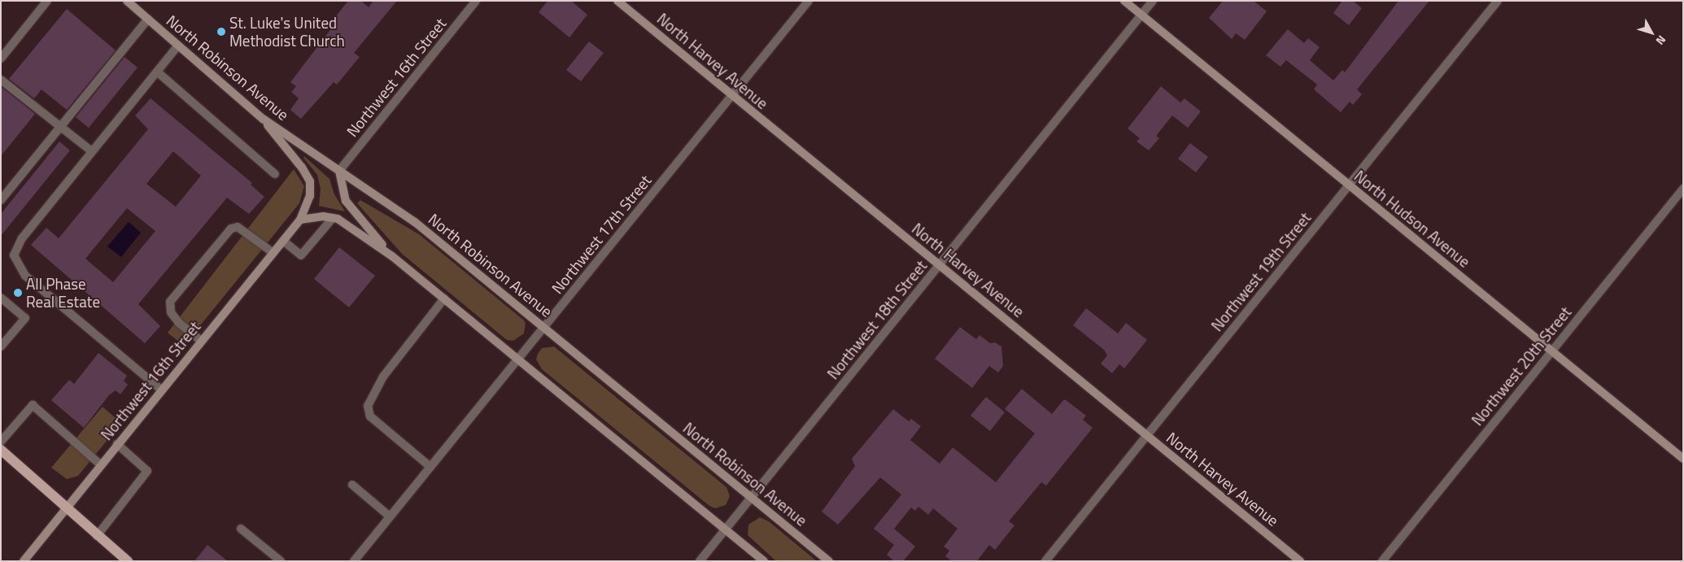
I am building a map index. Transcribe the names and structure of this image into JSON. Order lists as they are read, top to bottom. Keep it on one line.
{"streets":{"street":["North Harvey Avenue","North Robinson Avenue","Northwest 16th Street","North Hudson Avenue","Northwest 17th Street","Northwest 19th Street","Northwest 18th Street","Northwest 20th Street"]},"crossings":[["North Harvey Avenue","Northwest 17th Street"],["North Harvey Avenue","Northwest 19th Street"],["North Harvey Avenue","Northwest 18th Street"],["North Robinson Avenue","Northwest 16th Street"],["North Robinson Avenue","Northwest 17th Street"],["North Robinson Avenue","Northwest 18th Street"],["North Hudson Avenue","Northwest 19th Street"],["North Hudson Avenue","Northwest 18th Street"],["North Hudson Avenue","Northwest 20th Street"]],"places":["St. Luke's United Methodist Church","All Phase Real Estate"],"north":"bottom right"}
